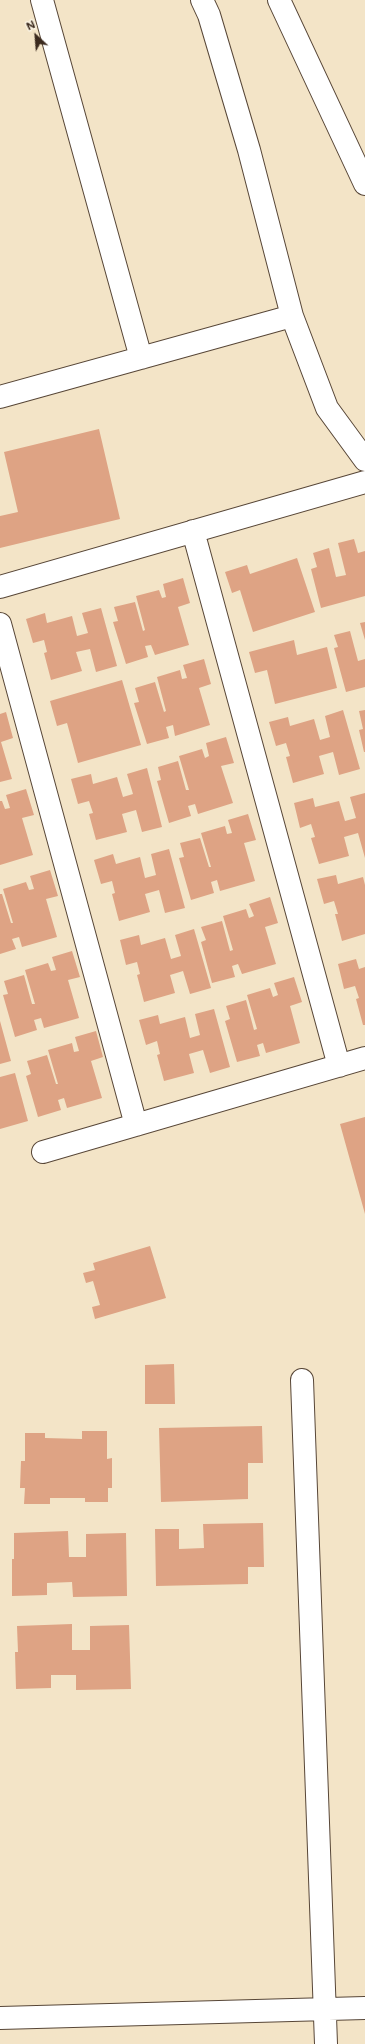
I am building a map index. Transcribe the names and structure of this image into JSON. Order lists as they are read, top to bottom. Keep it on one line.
{"north":"top left"}
